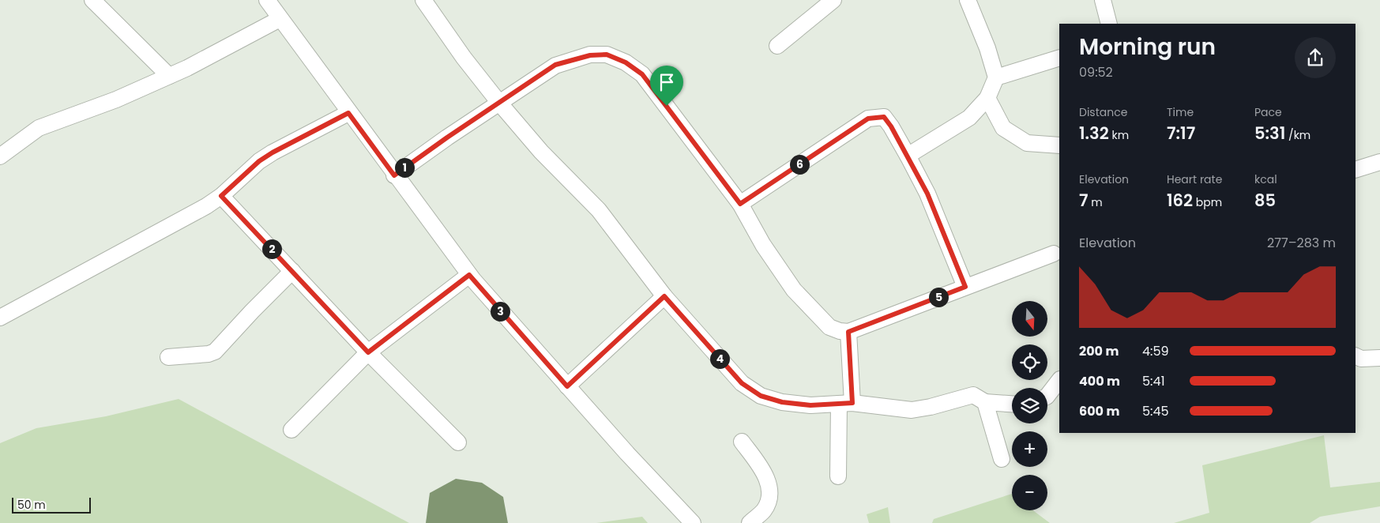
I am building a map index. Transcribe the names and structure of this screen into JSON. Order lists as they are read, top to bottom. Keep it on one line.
{"scale_bar":"50 m","north":"bottom","page":{"heading":["Morning run","09:52"],"stats":[["Distance","1.32 km"],["Time","7:17"],["Pace","5:31 /km"],["Elevation","7 m"],["Heart rate","162 bpm"],["kcal","85"]],"pins":["6","1","2","5","3","4"],"chart":["Elevation","277–283 m"],"map_buttons":["+","−"],"list":[{"name":"200 m","note":"4:59"},{"name":"400 m","note":"5:41"},{"name":"600 m","note":"5:45"}],"scale":"50 m"}}
